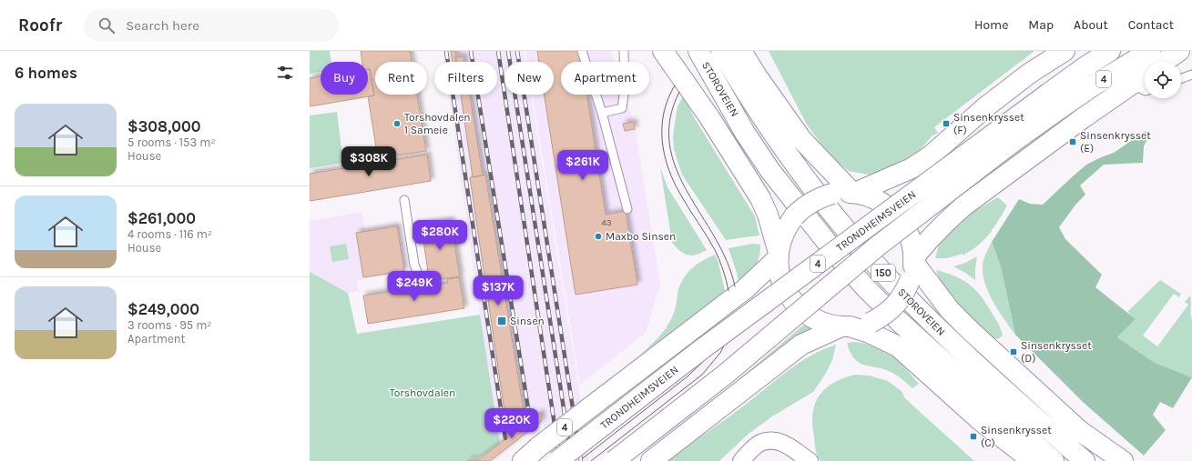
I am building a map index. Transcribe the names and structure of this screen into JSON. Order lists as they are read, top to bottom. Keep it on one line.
{"streets":{"highway":["4","STOROVEIEN","TRONDHEIMSVEIEN","150"]},"parks":["Torshovdalen"],"places":{"other":["Torshovdalen 1 Sameie","Maxbo Sinsen"],"transit":["Sinsenkrysset (F)","Sinsenkrysset (E)","Sinsen","Sinsenkrysset (D)","Sinsenkrysset (C)"]},"house_numbers":["43"],"page":{"header":"Roofr","search":"Search here","nav":["Home","Map","About","Contact"],"heading":"6 homes","chip":["Buy","Rent","Filters","New","Apartment"],"list":[{"name":"$308,000","note":"5 rooms · 153 m² · House"},{"name":"$261,000","note":"4 rooms · 116 m² · House"},{"name":"$249,000","note":"3 rooms · 95 m² · Apartment"}],"price":["$308K","$261K","$280K","$249K","$137K","$220K"]}}
